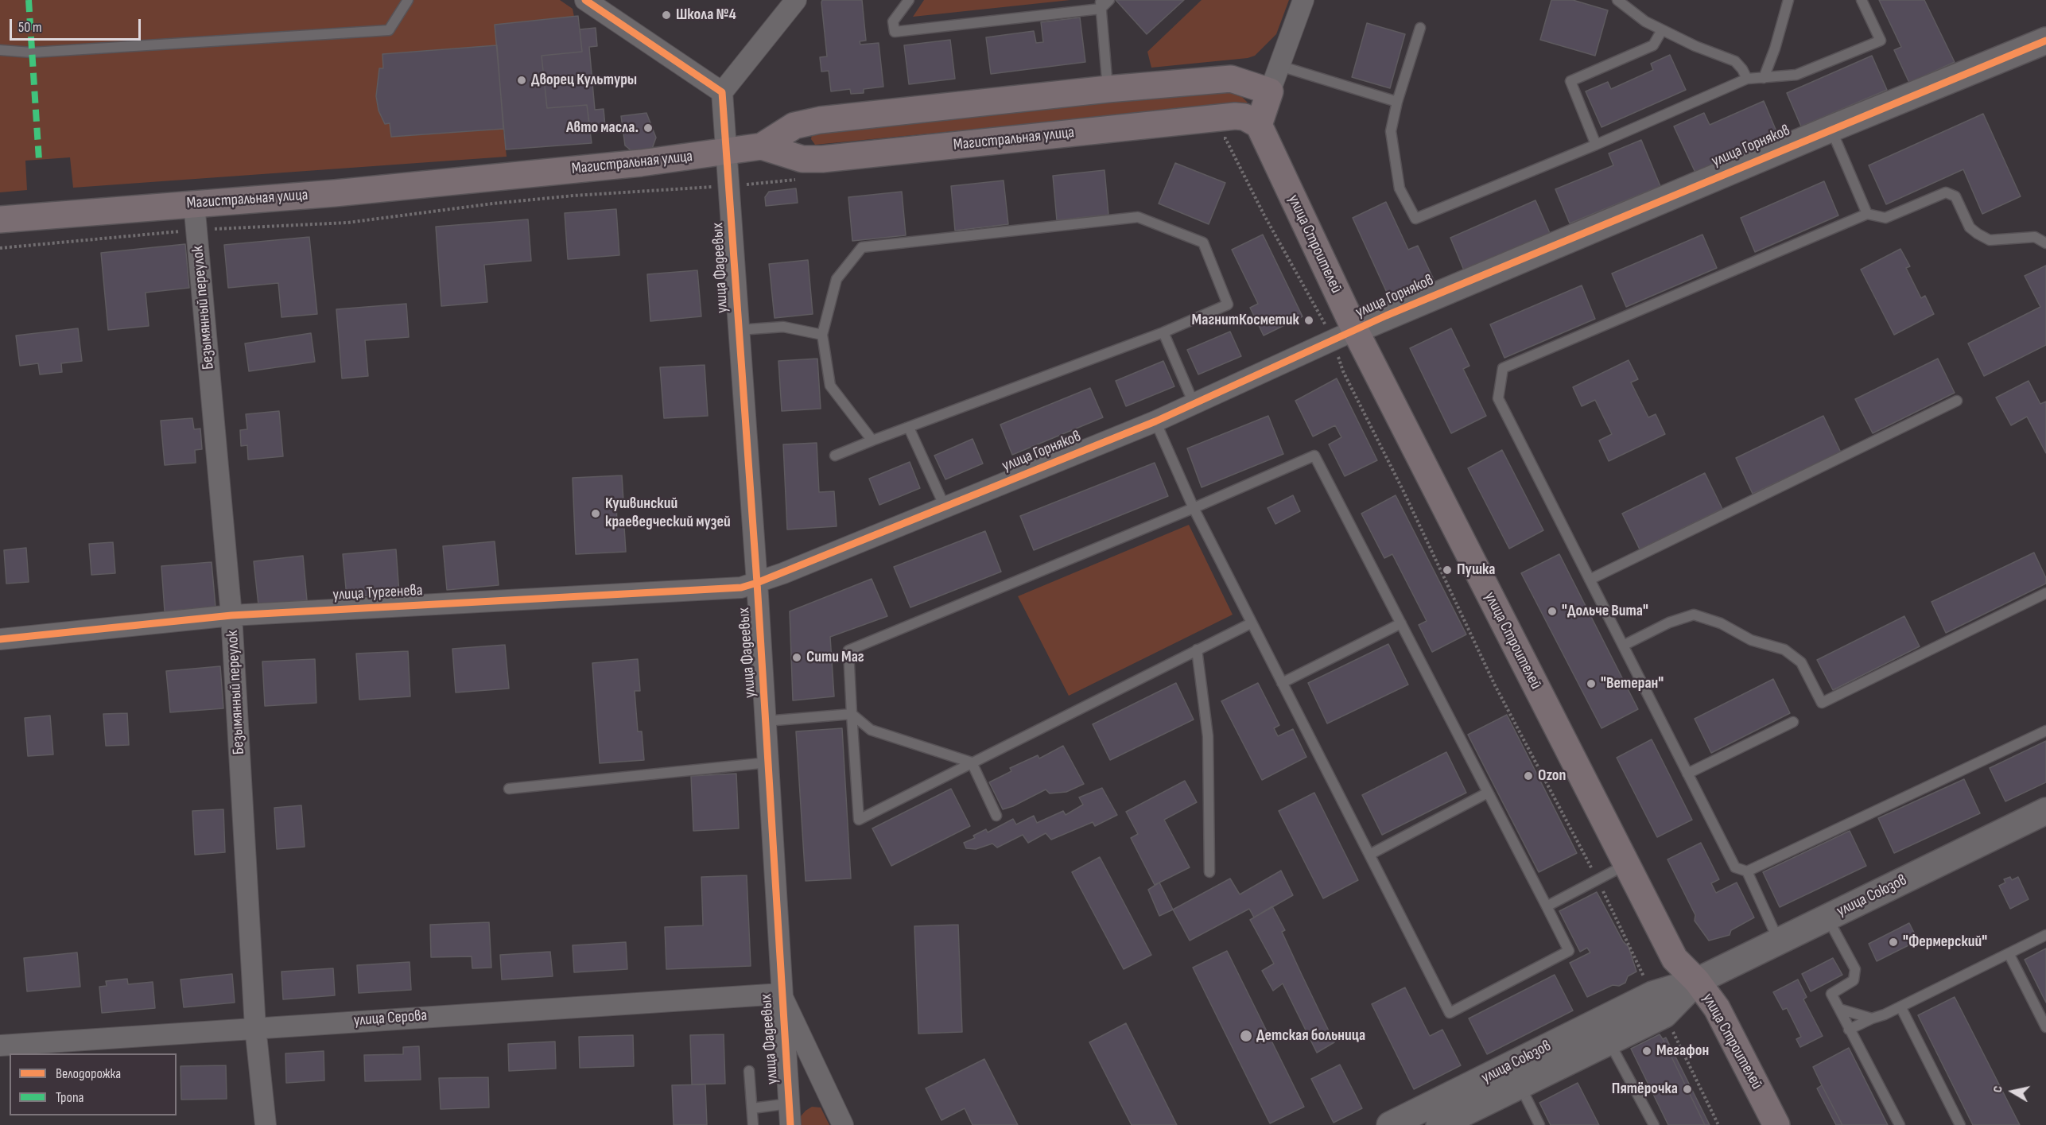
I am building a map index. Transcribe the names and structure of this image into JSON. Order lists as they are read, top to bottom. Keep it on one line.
{"streets":{"main road":["Магистральная улица","улица Строителей"],"street":["улица Горняков","улица Фадеевых","Безымянный переулок","улица Тургенева","улица Союзов","улица Серова"]},"crossings":[["Магистральная улица","улица Строителей"],["Магистральная улица","улица Фадеевых"],["Магистральная улица","Безымянный переулок"],["улица Горняков","улица Строителей"],["улица Горняков","улица Фадеевых"],["улица Горняков","улица Тургенева"],["улица Строителей","улица Союзов"],["улица Фадеевых","улица Тургенева"],["улица Фадеевых","улица Серова"],["Безымянный переулок","улица Тургенева"],["Безымянный переулок","улица Серова"]],"places":["Школа №4","Дворец Культуры","Авто масла.","МагнитКосметик","Кушвинский краеведческий музей","Пушка","\"Дольче Вита\"","Сити Маг","\"Ветеран\"","Ozon","\"Фермерский\"","Детская больница","Мегафон","Пятёрочка"],"legend":["Велодорожка","Тропа"],"scale_bar":"50 m","north":"left"}
